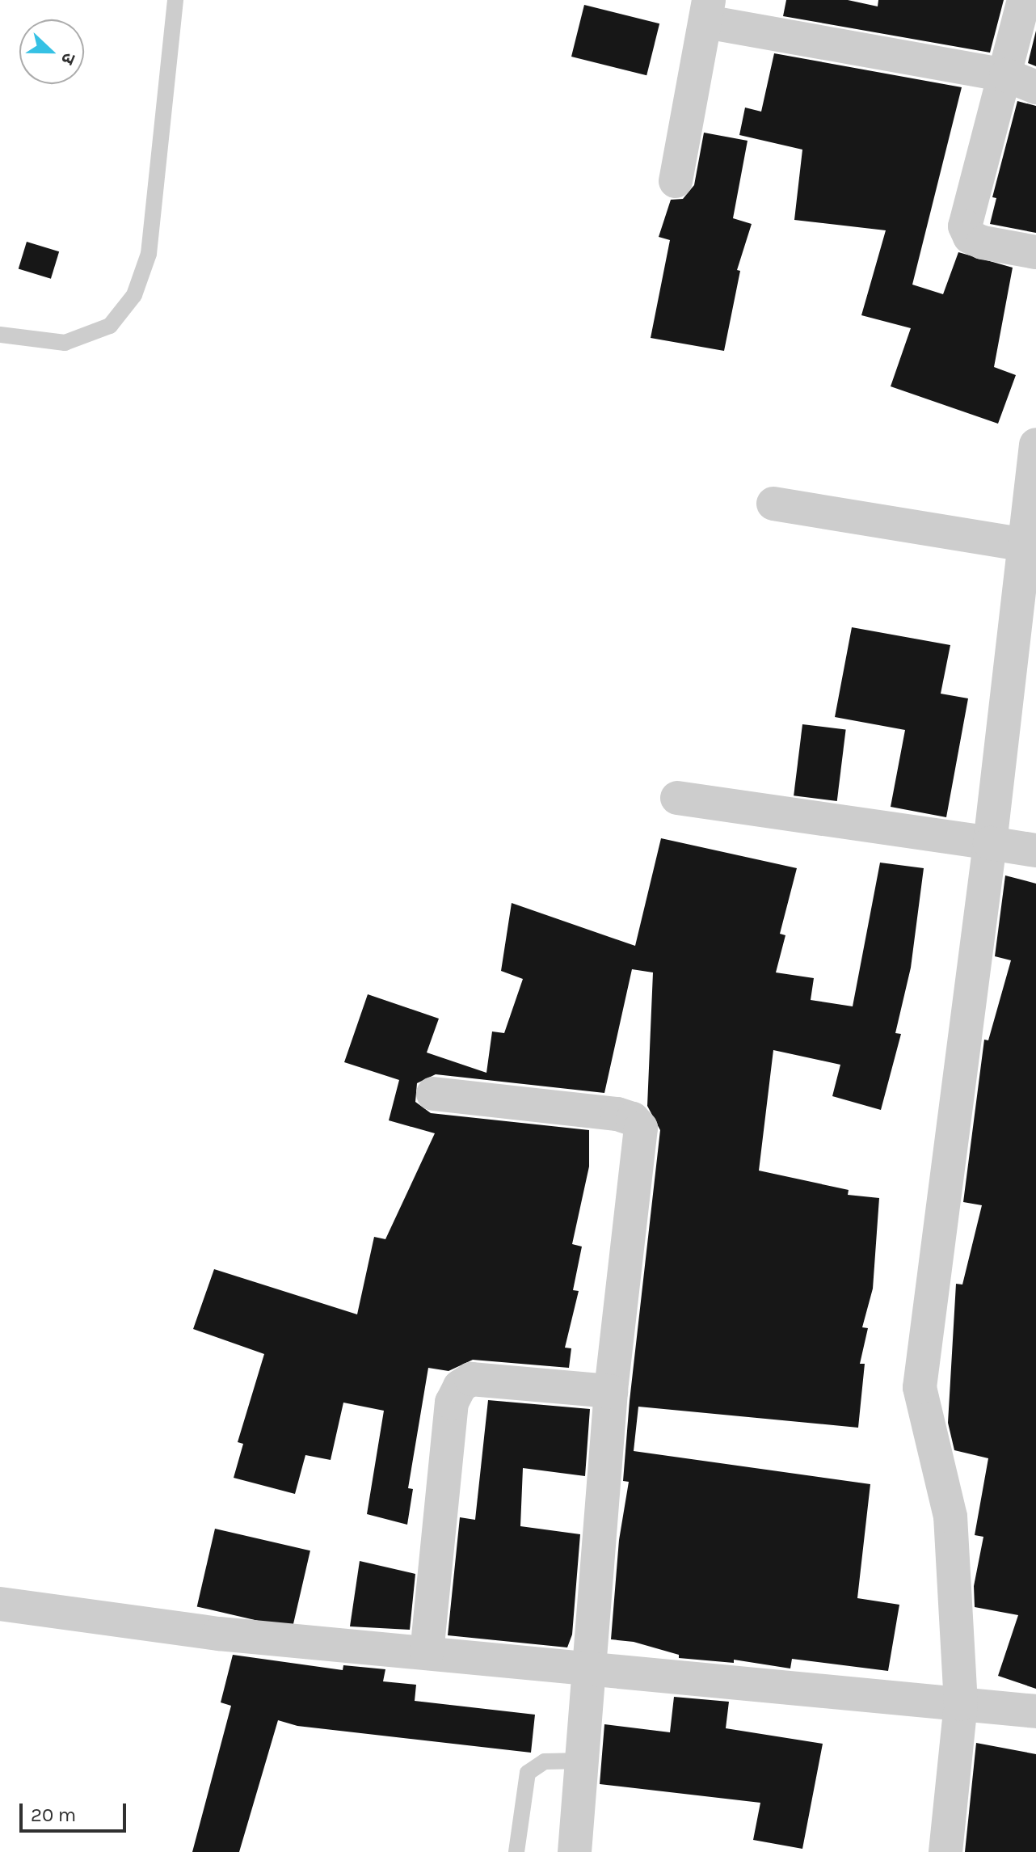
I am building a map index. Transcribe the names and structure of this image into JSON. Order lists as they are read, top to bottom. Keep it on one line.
{"scale_bar":"20 m","north":"right"}
